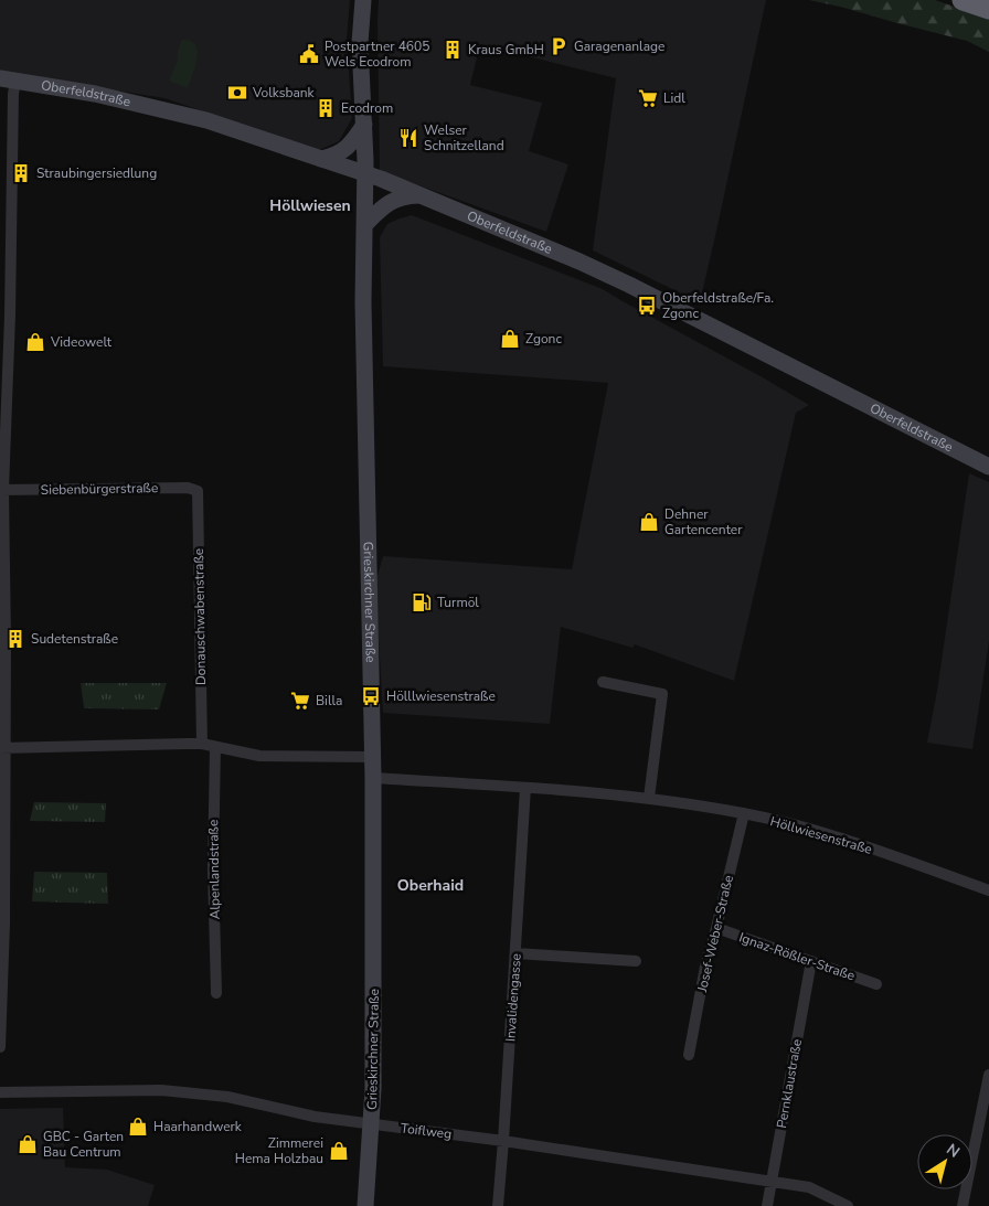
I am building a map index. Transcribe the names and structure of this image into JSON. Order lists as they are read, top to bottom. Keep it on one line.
{"streets":{"main road":["Oberfeldstraße","Grieskirchner Straße"],"street":["Siebenbürgerstraße","Donauschwabenstraße","Höllwiesenstraße","Alpenlandstraße","Josef-Weber-Straße","Ignaz-Rößler-Straße","Invalidengasse","Pernklaustraße","Toiflweg"]},"crossings":[["Oberfeldstraße","Grieskirchner Straße"],["Siebenbürgerstraße","Donauschwabenstraße"],["Grieskirchner Straße","Höllwiesenstraße"],["Grieskirchner Straße","Toiflweg"],["Höllwiesenstraße","Josef-Weber-Straße"],["Höllwiesenstraße","Invalidengasse"],["Josef-Weber-Straße","Ignaz-Rößler-Straße"],["Ignaz-Rößler-Straße","Pernklaustraße"],["Invalidengasse","Toiflweg"],["Pernklaustraße","Toiflweg"]],"districts":["Höllwiesen","Oberhaid"],"places":{"parking":["Garagenanlage"],"building":["Kraus GmbH","Ecodrom","Straubingersiedlung","Sudetenstraße"],"public building":["Postpartner 4605 Wels Ecodrom"],"bank":["Volksbank"],"supermarket":["Lidl","Billa"],"restaurant":["Welser Schnitzelland"],"bus stop":["Oberfeldstraße/Fa. Zgonc","Hölllwiesenstraße"],"shop":["Zgonc","Videowelt","Dehner Gartencenter","Haarhandwerk","GBC - Garten Bau Centrum","Zimmerei Hema Holzbau"],"fuel station":["Turmöl"]},"north":"top right"}
